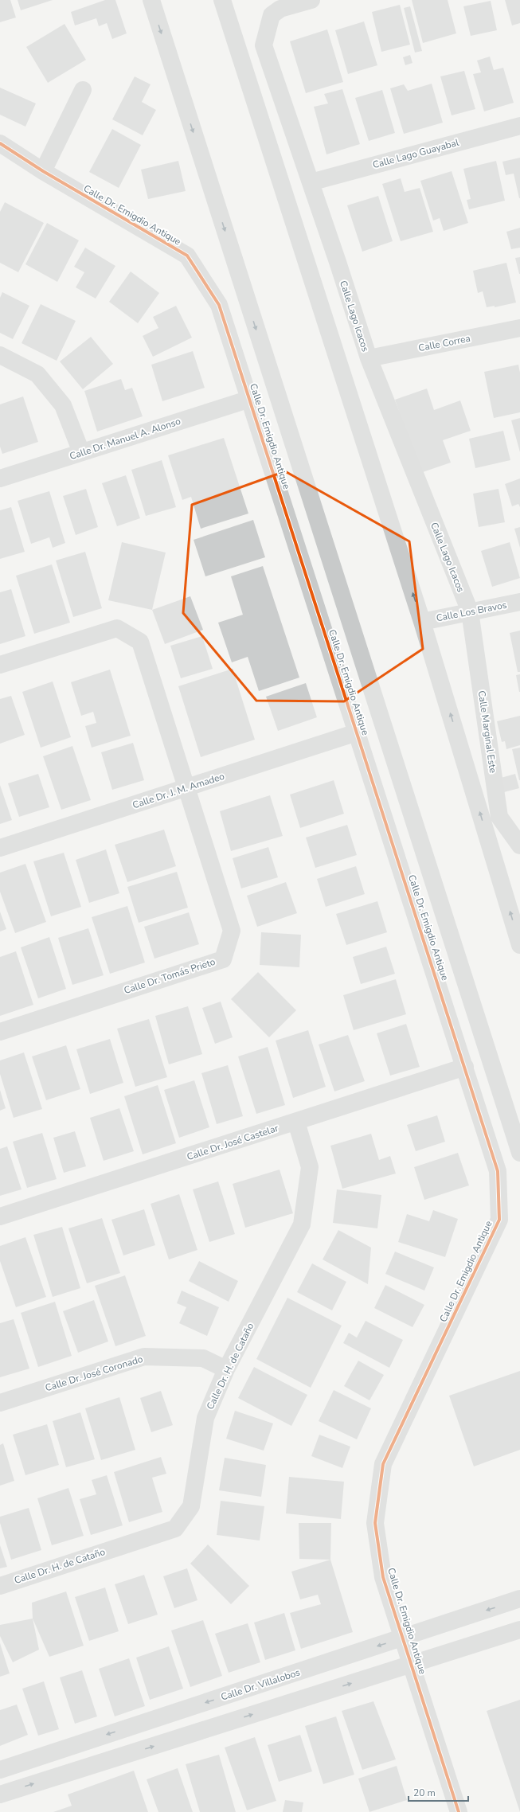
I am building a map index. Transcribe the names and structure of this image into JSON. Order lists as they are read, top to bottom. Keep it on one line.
{"streets":{"street":["Calle Lago Guayabal","Calle Dr. Emigdio Antique","Calle Lago Icacos","Calle Correa","Calle Dr. Manuel A. Alonso","Calle Los Bravos","Calle Marginal Este","Calle Dr. J. M. Amadeo","Calle Dr. Tomás Prieto","Calle Dr. José Castelar","Calle Dr. H. de Cataño","Calle Dr. José Coronado","Calle Dr. Villalobos"]},"crossings":[["Calle Lago Guayabal","Calle Lago Icacos"],["Calle Dr. Emigdio Antique","Calle Dr. Manuel A. Alonso"],["Calle Dr. Emigdio Antique","Calle Dr. J. M. Amadeo"],["Calle Dr. Emigdio Antique","Calle Dr. José Castelar"],["Calle Dr. Emigdio Antique","Calle Dr. Villalobos"],["Calle Lago Icacos","Calle Correa"],["Calle Lago Icacos","Calle Los Bravos"],["Calle Lago Icacos","Calle Marginal Este"],["Calle Los Bravos","Calle Marginal Este"],["Calle Dr. J. M. Amadeo","Calle Dr. Tomás Prieto"],["Calle Dr. José Castelar","Calle Dr. H. de Cataño"],["Calle Dr. H. de Cataño","Calle Dr. José Coronado"]],"scale_bar":"20 m"}
